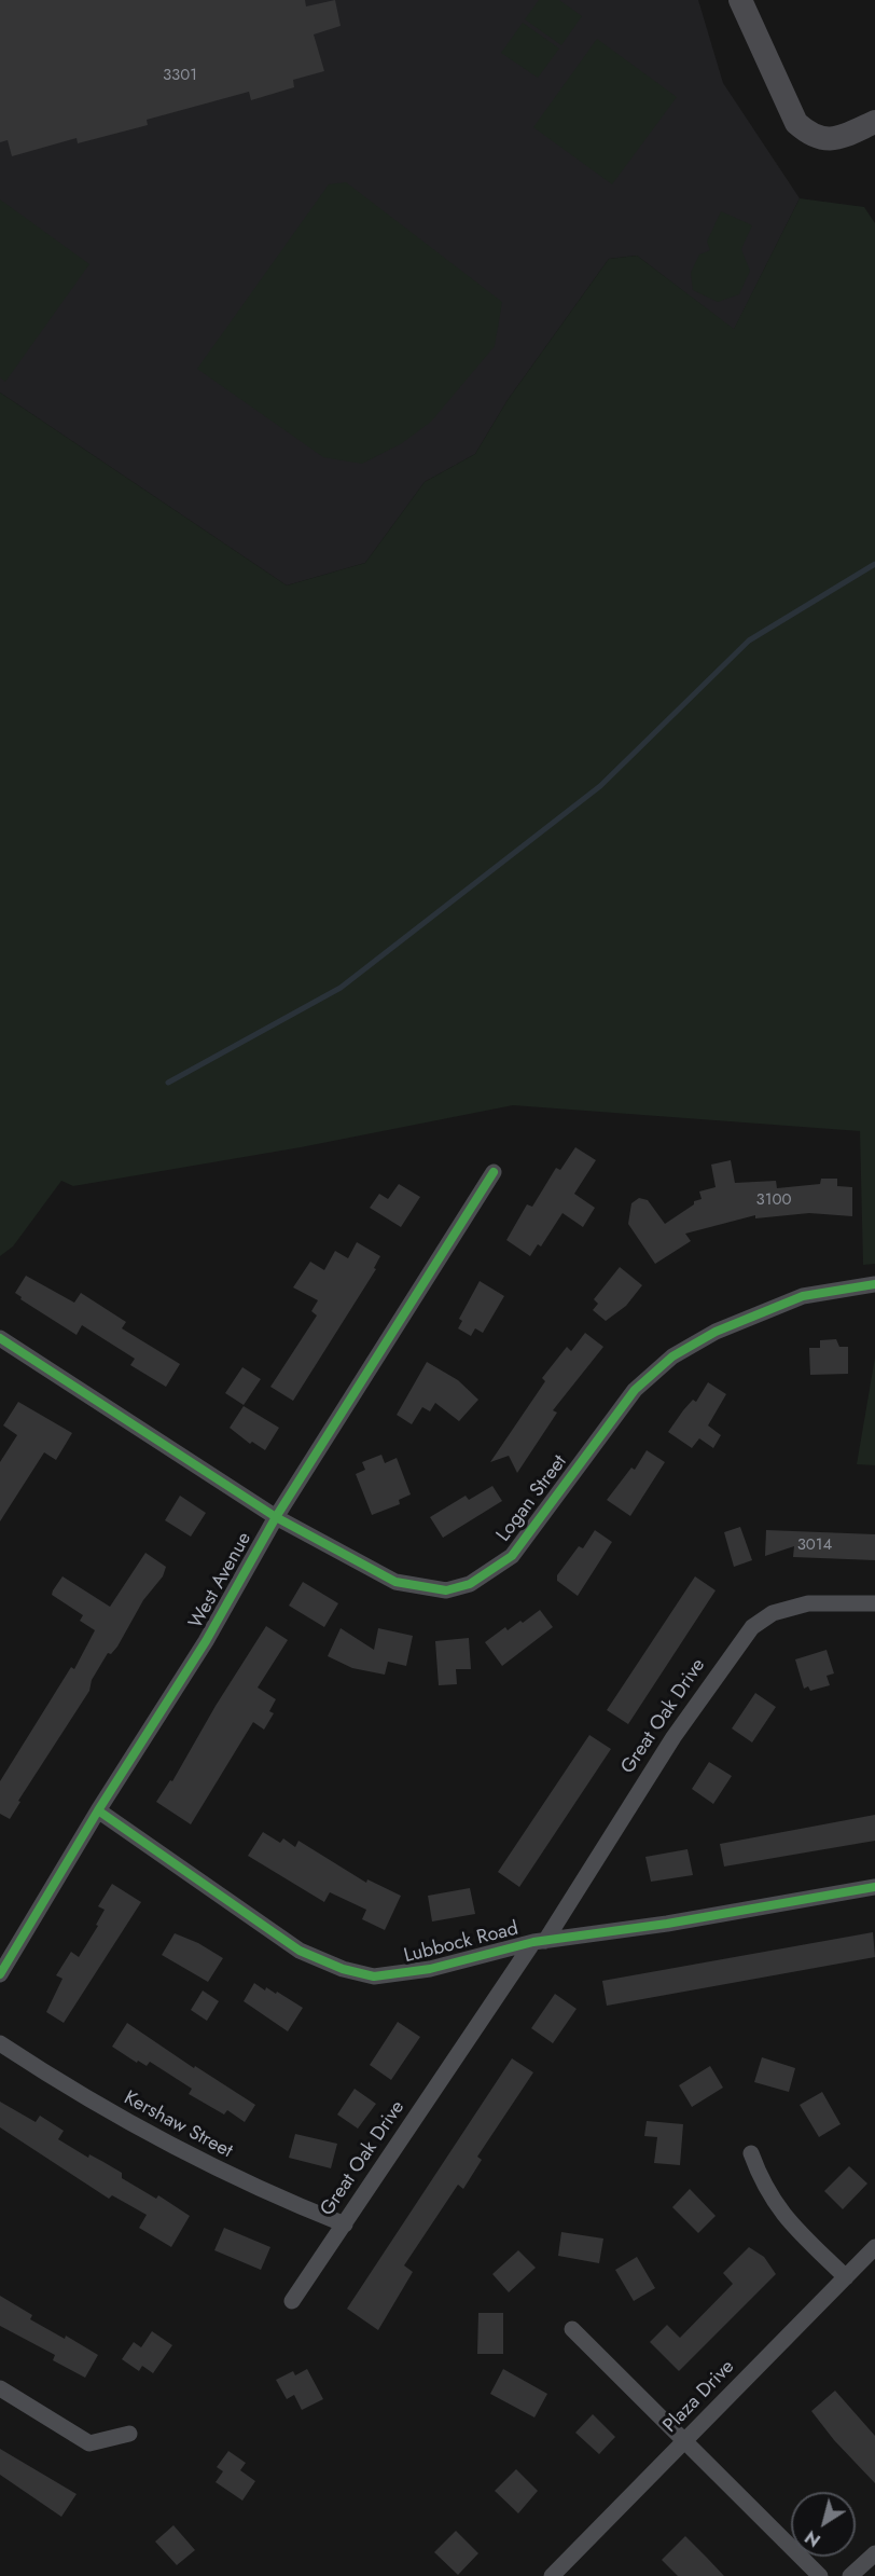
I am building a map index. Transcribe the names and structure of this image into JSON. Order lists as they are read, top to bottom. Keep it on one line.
{"streets":{"street":["Logan Street","West Avenue","Great Oak Drive","Lubbock Road","Kershaw Street","Plaza Drive"]},"crossings":[["Logan Street","West Avenue"],["West Avenue","Lubbock Road"],["Great Oak Drive","Lubbock Road"],["Great Oak Drive","Kershaw Street"]],"house_numbers":["3301","3100","3014"],"north":"bottom left"}
